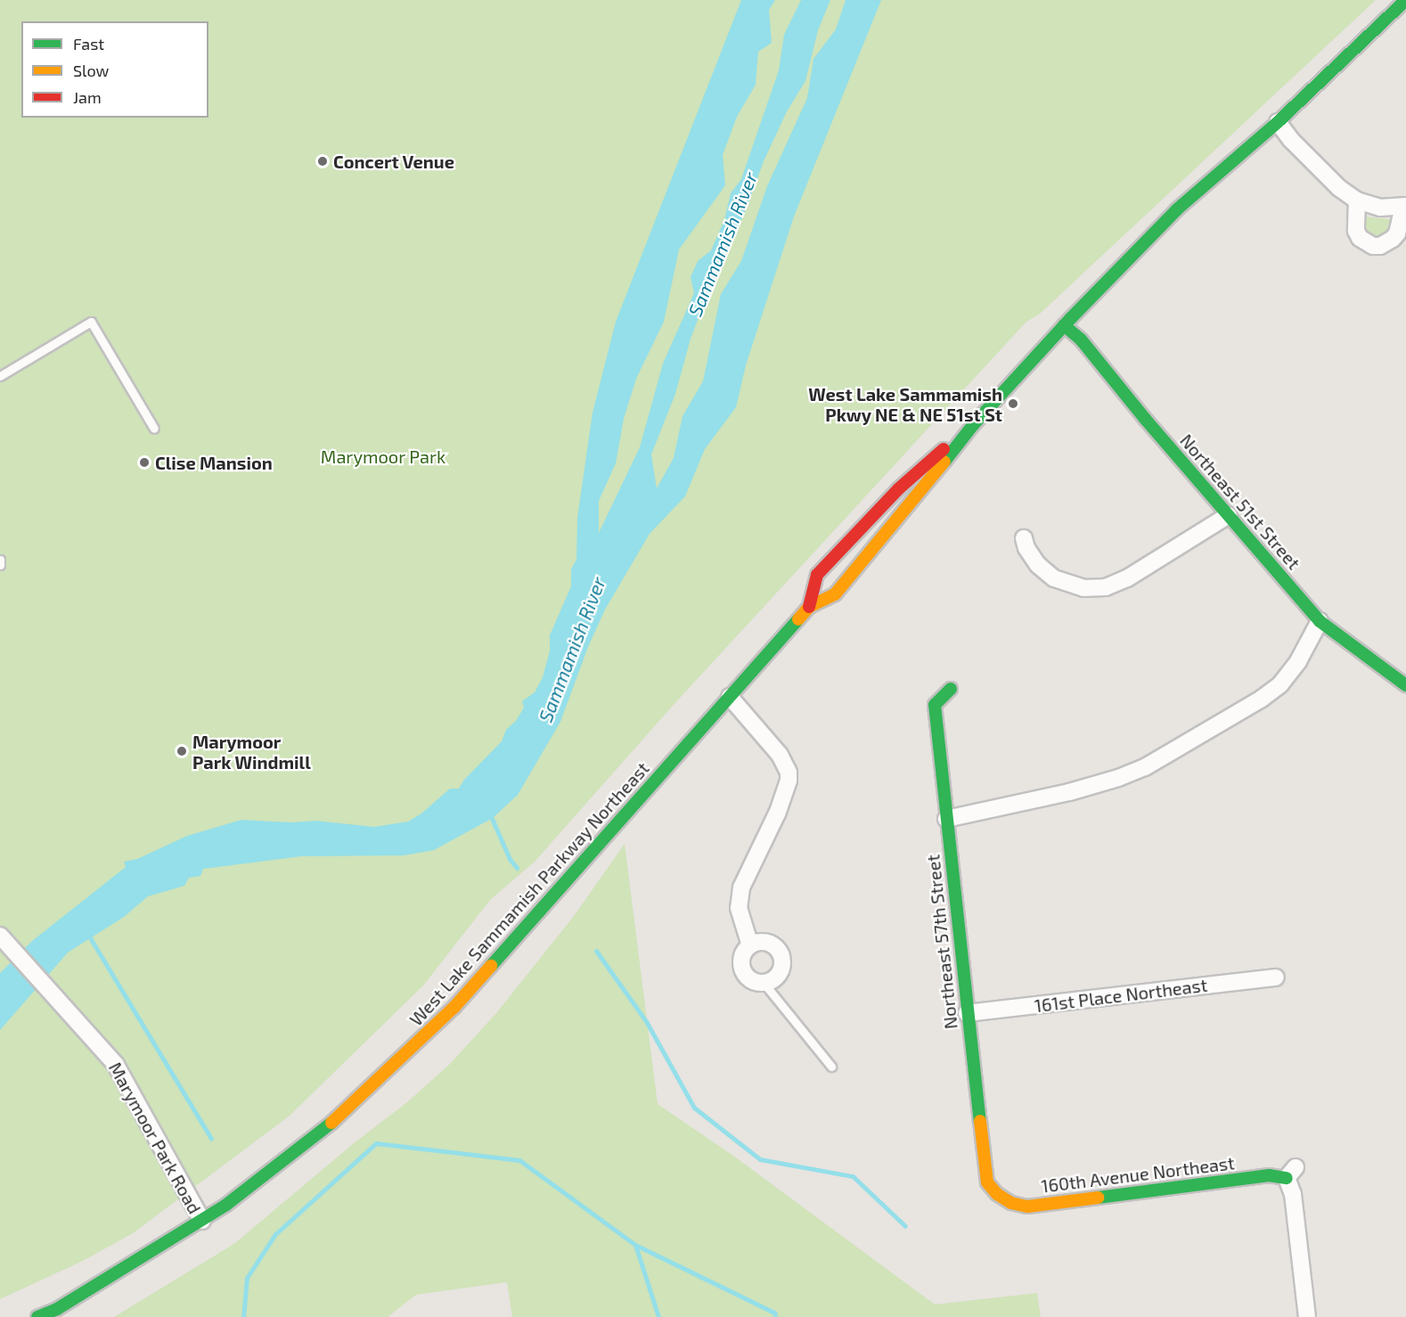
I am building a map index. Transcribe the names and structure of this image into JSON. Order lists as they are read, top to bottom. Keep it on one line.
{"streets":{"main road":["Northeast 51st Street","West Lake Sammamish Parkway Northeast","Northeast 57th Street","160th Avenue Northeast"],"street":["161st Place Northeast","Marymoor Park Road"]},"crossings":[["Northeast 51st Street","West Lake Sammamish Parkway Northeast"],["West Lake Sammamish Parkway Northeast","Marymoor Park Road"],["Northeast 57th Street","161st Place Northeast"],["Northeast 57th Street","160th Avenue Northeast"]],"water":["Sammamish River"],"parks":["Marymoor Park"],"places":["Concert Venue","West Lake Sammamish Pkwy NE & NE 51st St","Clise Mansion","Marymoor Park Windmill"],"legend":["Fast","Slow","Jam"]}
